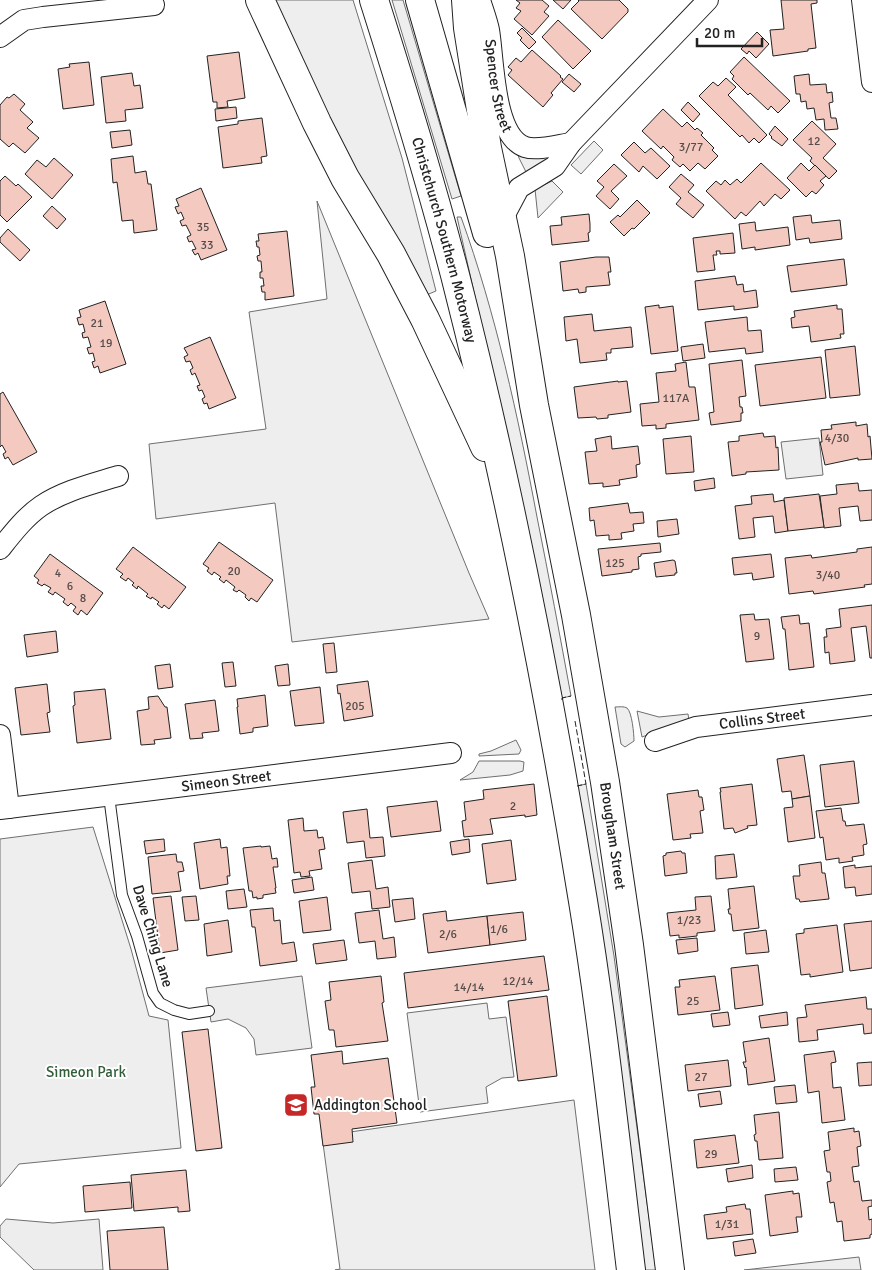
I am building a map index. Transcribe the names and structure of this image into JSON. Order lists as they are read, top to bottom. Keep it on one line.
{"streets":{"highway":["Christchurch Southern Motorway","Brougham Street"],"street":["Spencer Street","Collins Street","Simeon Street"],"lane":["Dave Ching Lane"]},"crossings":[["Simeon Street","Dave Ching Lane"]],"parks":["Simeon Park"],"places":{"school or university":["Addington School"]},"house_numbers":["12","3/77","35","33","21","19","117A","4/30","125","20","4","3/40","6","8","9","205","2","1/23","1/6","2/6","12/14","14/14","25","27","29","1/31"],"scale_bar":"20 m"}
